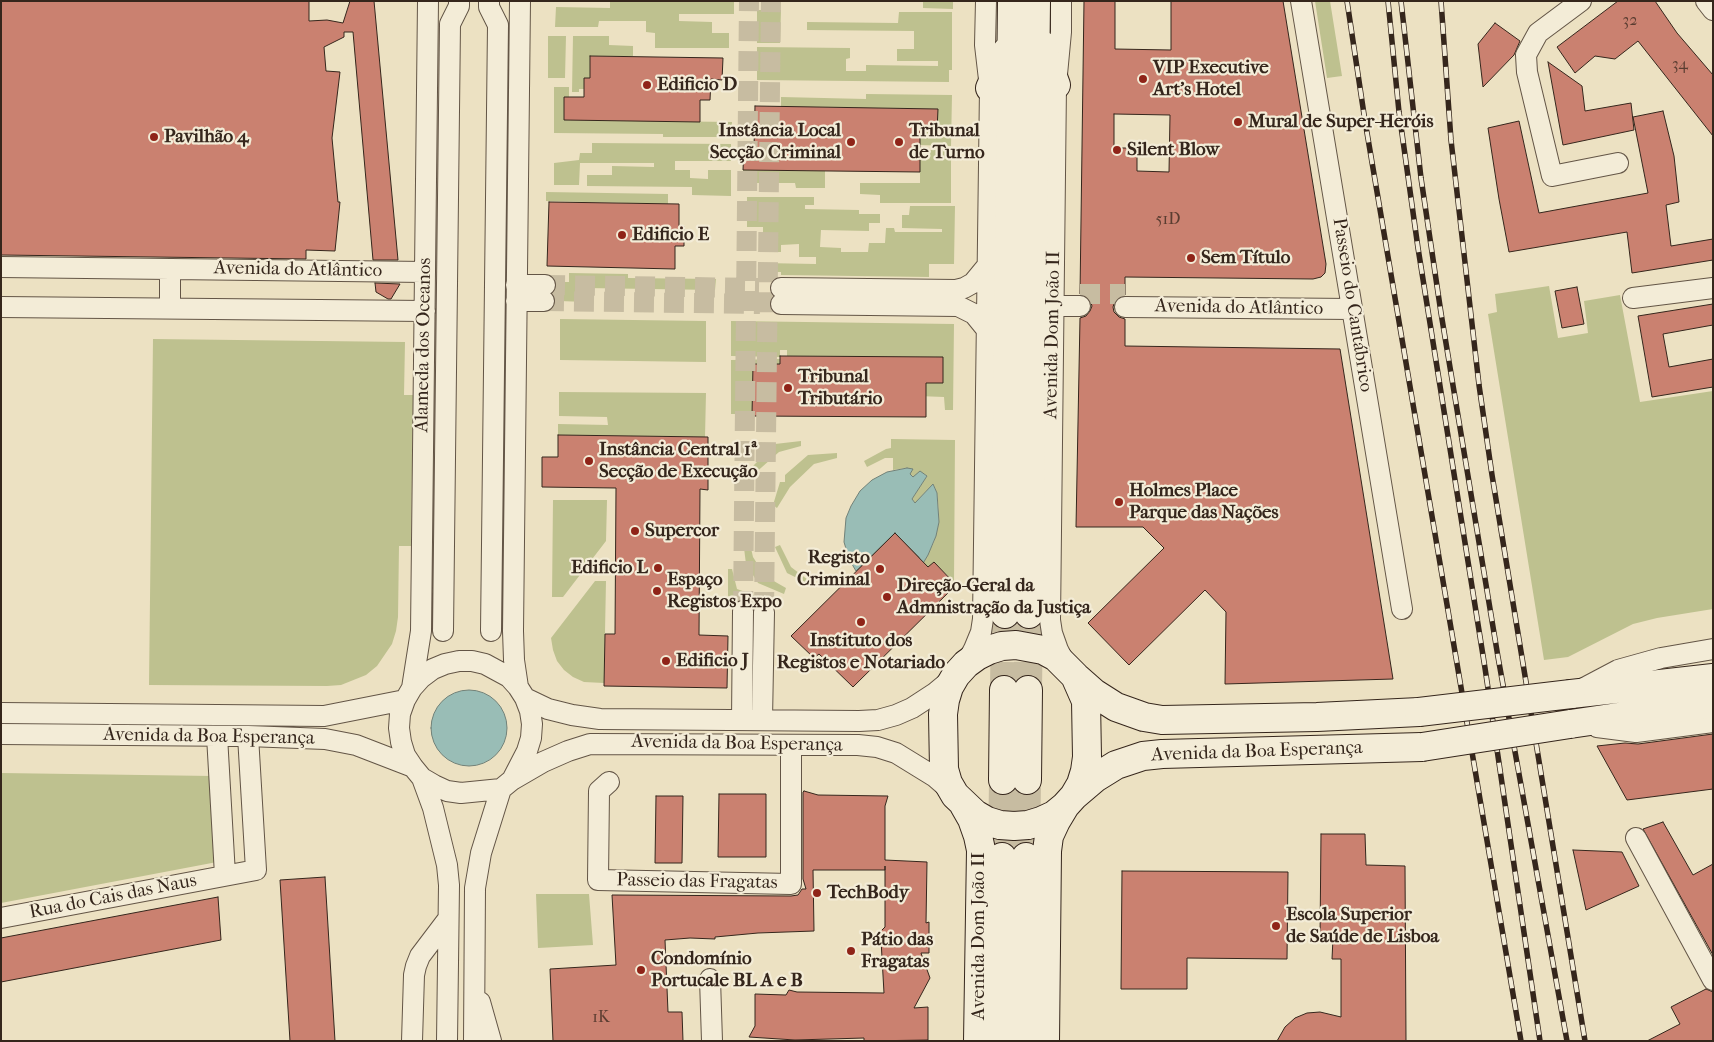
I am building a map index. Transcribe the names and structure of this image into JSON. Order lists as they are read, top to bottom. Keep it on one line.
{"streets":{"main road":["Avenida Dom João II","Avenida da Boa Esperança"],"street":["Avenida do Atlântico","Passeio do Cantábrico","Alameda dos Oceanos","Passeio das Fragatas","Rua do Cais das Naus"]},"crossings":[["Avenida do Atlântico","Passeio do Cantábrico"],["Avenida do Atlântico","Alameda dos Oceanos"],["Avenida Dom João II","Avenida da Boa Esperança"],["Alameda dos Oceanos","Avenida da Boa Esperança"],["Avenida da Boa Esperança","Passeio das Fragatas"],["Avenida da Boa Esperança","Rua do Cais das Naus"]],"places":["VIP Executive Art's Hotel","Edificio D","Mural de Super-Heróis","Pavilhão 4","Instância Local Secção Criminal","Tribunal de Turno","Silent Blow","Edificio E","Sem Título","Tribunal Tributário","Instância Central 1ª Secção de Execução","Holmes Place Parque das Nações","Supercor","Edificio L","Registo Criminal","Espaço Registos Expo","Direção-Geral da Admnistração da Justiça","Instituto dos Registos e Notariado","Edificio J","TechBody","Escola Superior de Saúde de Lisboa","Pátio das Fragatas","Condomínio Portucale BL A e B"],"house_numbers":["32","34","51D","1K"]}
